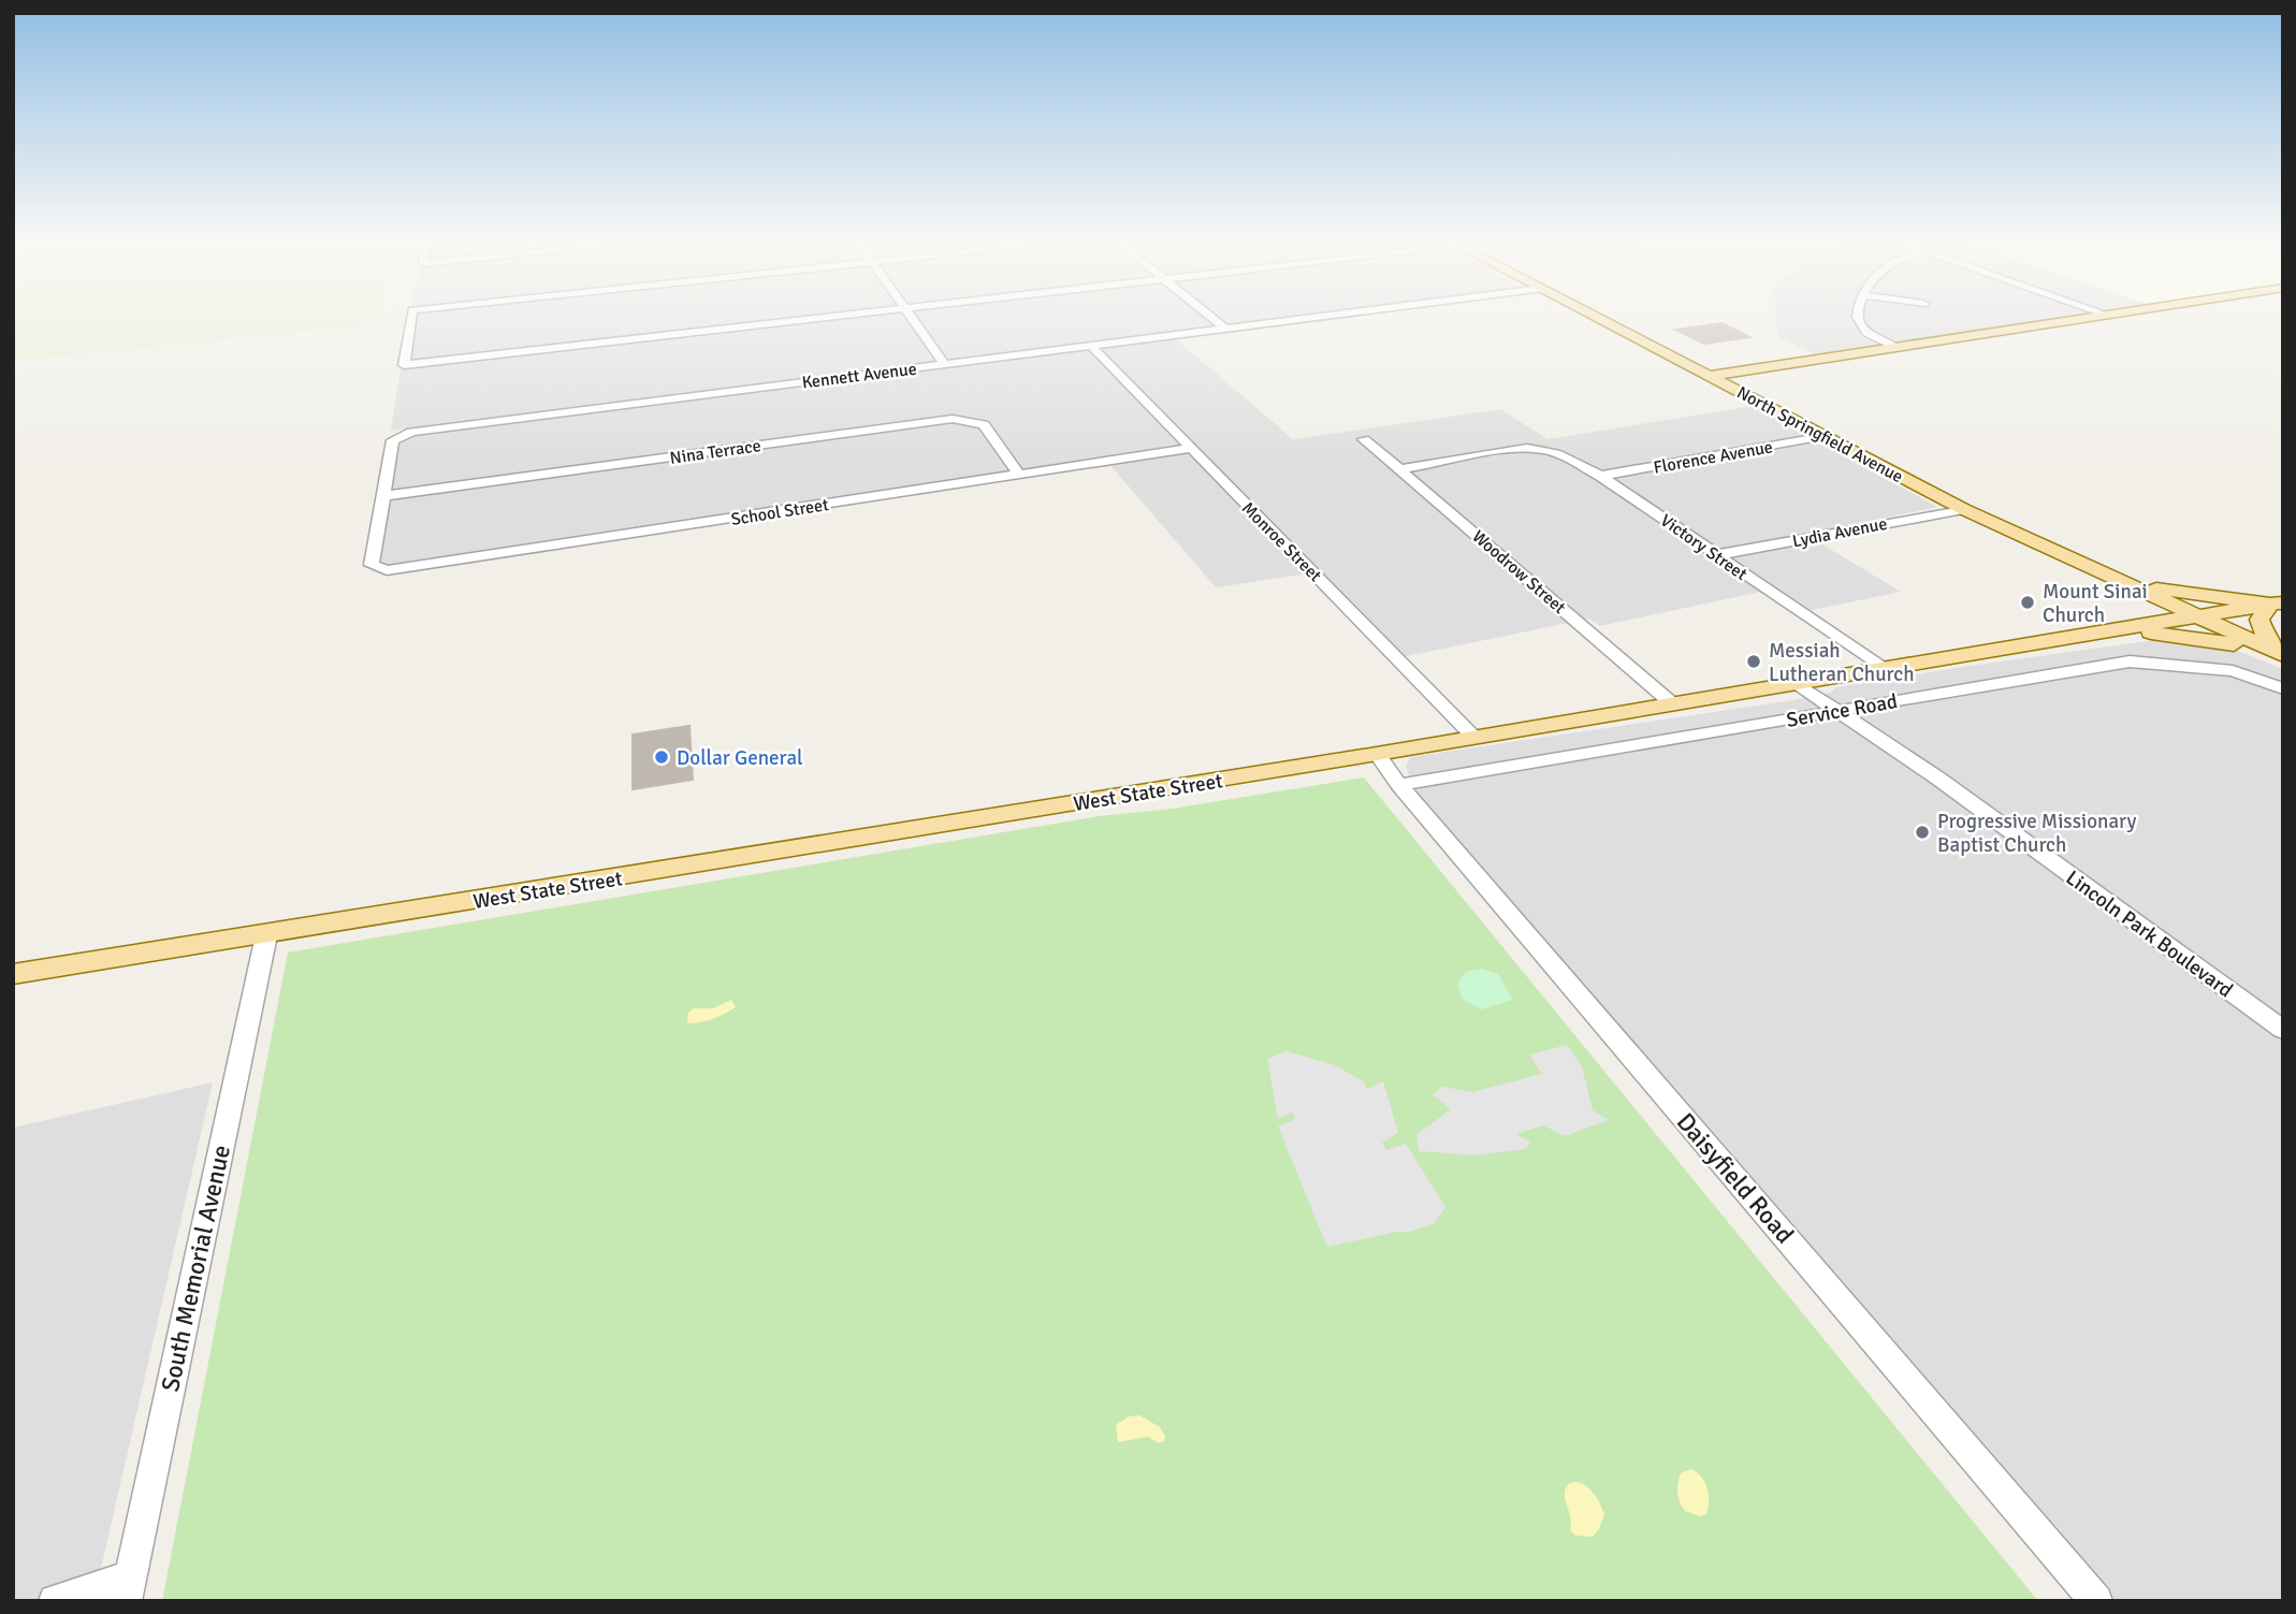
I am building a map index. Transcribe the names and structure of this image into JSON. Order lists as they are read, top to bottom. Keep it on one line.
{"streets":{"main road":["North Springfield Avenue","West State Street"],"street":["Kennett Avenue","Nina Terrace","Florence Avenue","School Street","Lydia Avenue","Monroe Street","Victory Street","Woodrow Street","Service Road","Lincoln Park Boulevard","Daisyfield Road","South Memorial Avenue"]},"crossings":[["Kennett Avenue","Nina Terrace"],["Kennett Avenue","School Street"],["Kennett Avenue","Monroe Street"],["North Springfield Avenue","Florence Avenue"],["North Springfield Avenue","Lydia Avenue"],["North Springfield Avenue","West State Street"],["Nina Terrace","School Street"],["Florence Avenue","Victory Street"],["School Street","Monroe Street"],["Lydia Avenue","Victory Street"],["Monroe Street","West State Street"],["Victory Street","Woodrow Street"],["Victory Street","West State Street"],["Woodrow Street","West State Street"],["Service Road","Lincoln Park Boulevard"],["Service Road","Daisyfield Road"],["West State Street","Lincoln Park Boulevard"],["West State Street","Daisyfield Road"],["West State Street","South Memorial Avenue"]],"places":["Mount Sinai Church","Messiah Lutheran Church","Dollar General","Progressive Missionary Baptist Church"]}
